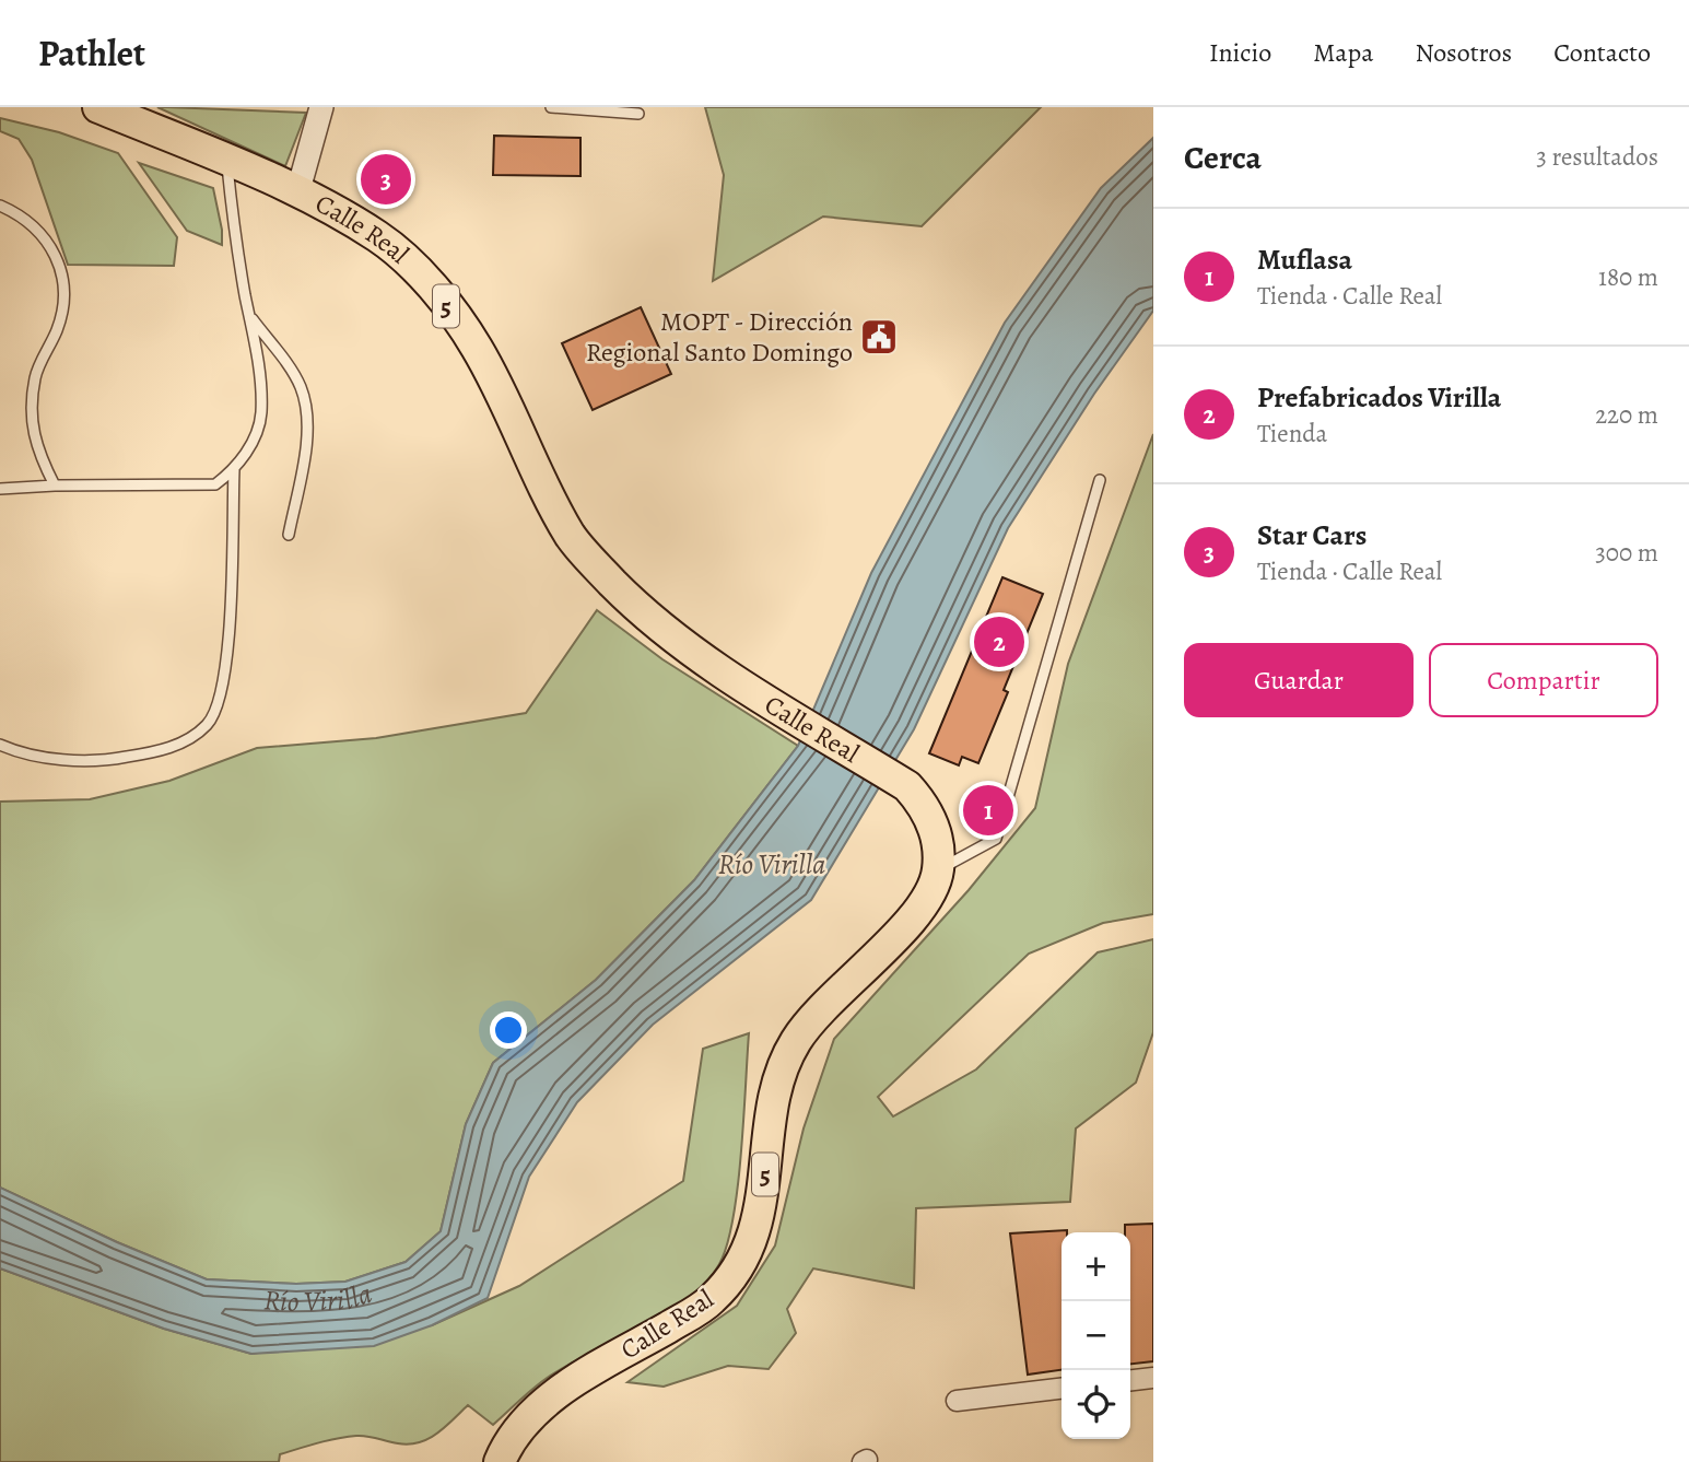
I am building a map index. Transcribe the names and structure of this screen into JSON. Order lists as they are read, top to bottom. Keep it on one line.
{"streets":{"main road":["Calle Real","5"]},"water":["Río Virilla"],"places":{"public building":["MOPT - Dirección Regional Santo Domingo"]},"page":{"header":"Pathlet","nav":["Inicio","Mapa","Nosotros","Contacto"],"heading":["Cerca","3 resultados"],"pins":["3","2","1"],"list":[{"mark":"1","name":"Muflasa","note":"Tienda · Calle Real","value":"180 m"},{"mark":"2","name":"Prefabricados Virilla","note":"Tienda","value":"220 m"},{"mark":"3","name":"Star Cars","note":"Tienda · Calle Real","value":"300 m"}],"buttons":["Guardar","Compartir"],"map_buttons":["+","−"]}}
